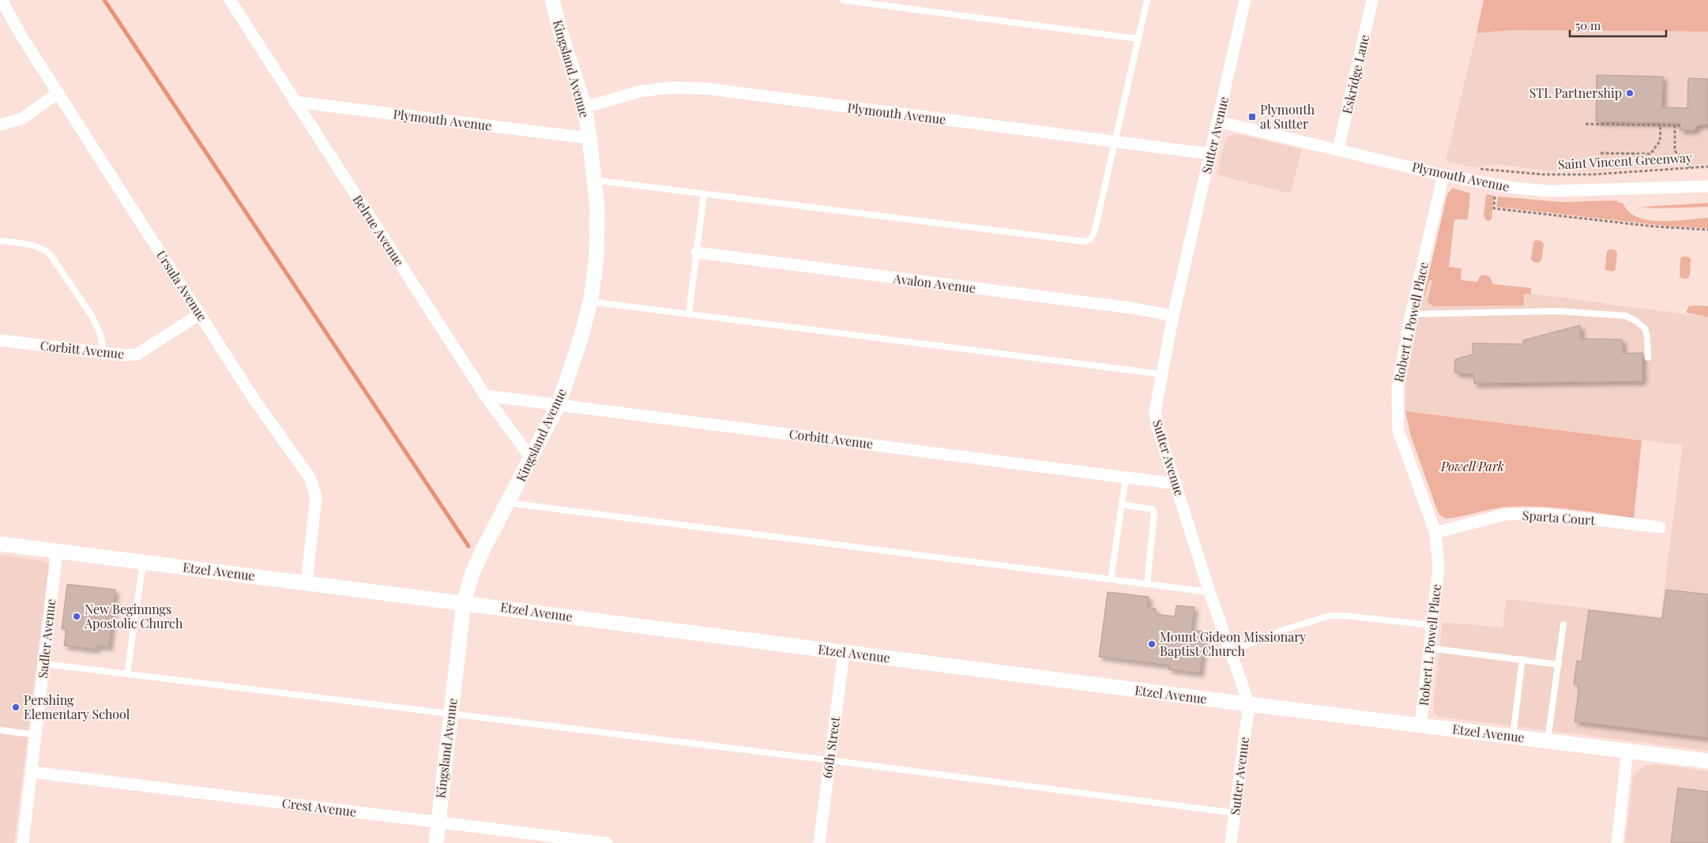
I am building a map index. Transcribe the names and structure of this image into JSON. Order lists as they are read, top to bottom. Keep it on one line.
{"streets":{"street":["Kingsland Avenue","Eskridge Lane","Plymouth Avenue","Sutter Avenue","Belrue Avenue","Avalon Avenue","Ursula Avenue","Robert L Powell Place","Corbitt Avenue","Sparta Court","Etzel Avenue","Sadler Avenue","66th Street","Crest Avenue"],"path":["Saint Vincent Greenway"]},"crossings":[["Kingsland Avenue","Plymouth Avenue"],["Kingsland Avenue","Belrue Avenue"],["Kingsland Avenue","Corbitt Avenue"],["Kingsland Avenue","Etzel Avenue"],["Kingsland Avenue","Crest Avenue"],["Eskridge Lane","Plymouth Avenue"],["Plymouth Avenue","Sutter Avenue"],["Plymouth Avenue","Belrue Avenue"],["Plymouth Avenue","Robert L Powell Place"],["Sutter Avenue","Avalon Avenue"],["Sutter Avenue","Corbitt Avenue"],["Sutter Avenue","Etzel Avenue"],["Belrue Avenue","Corbitt Avenue"],["Ursula Avenue","Corbitt Avenue"],["Ursula Avenue","Etzel Avenue"],["Robert L Powell Place","Sparta Court"],["Robert L Powell Place","Etzel Avenue"],["Etzel Avenue","Sadler Avenue"],["Etzel Avenue","66th Street"],["Sadler Avenue","Crest Avenue"]],"parks":["Powell Park"],"places":{"other":["STL Partnership","New Beginnngs Apostolic Church","Mount Gideon Missionary Baptist Church","Pershing Elementary School"],"transit":["Plymouth at Sutter"]},"scale_bar":"50 m"}
